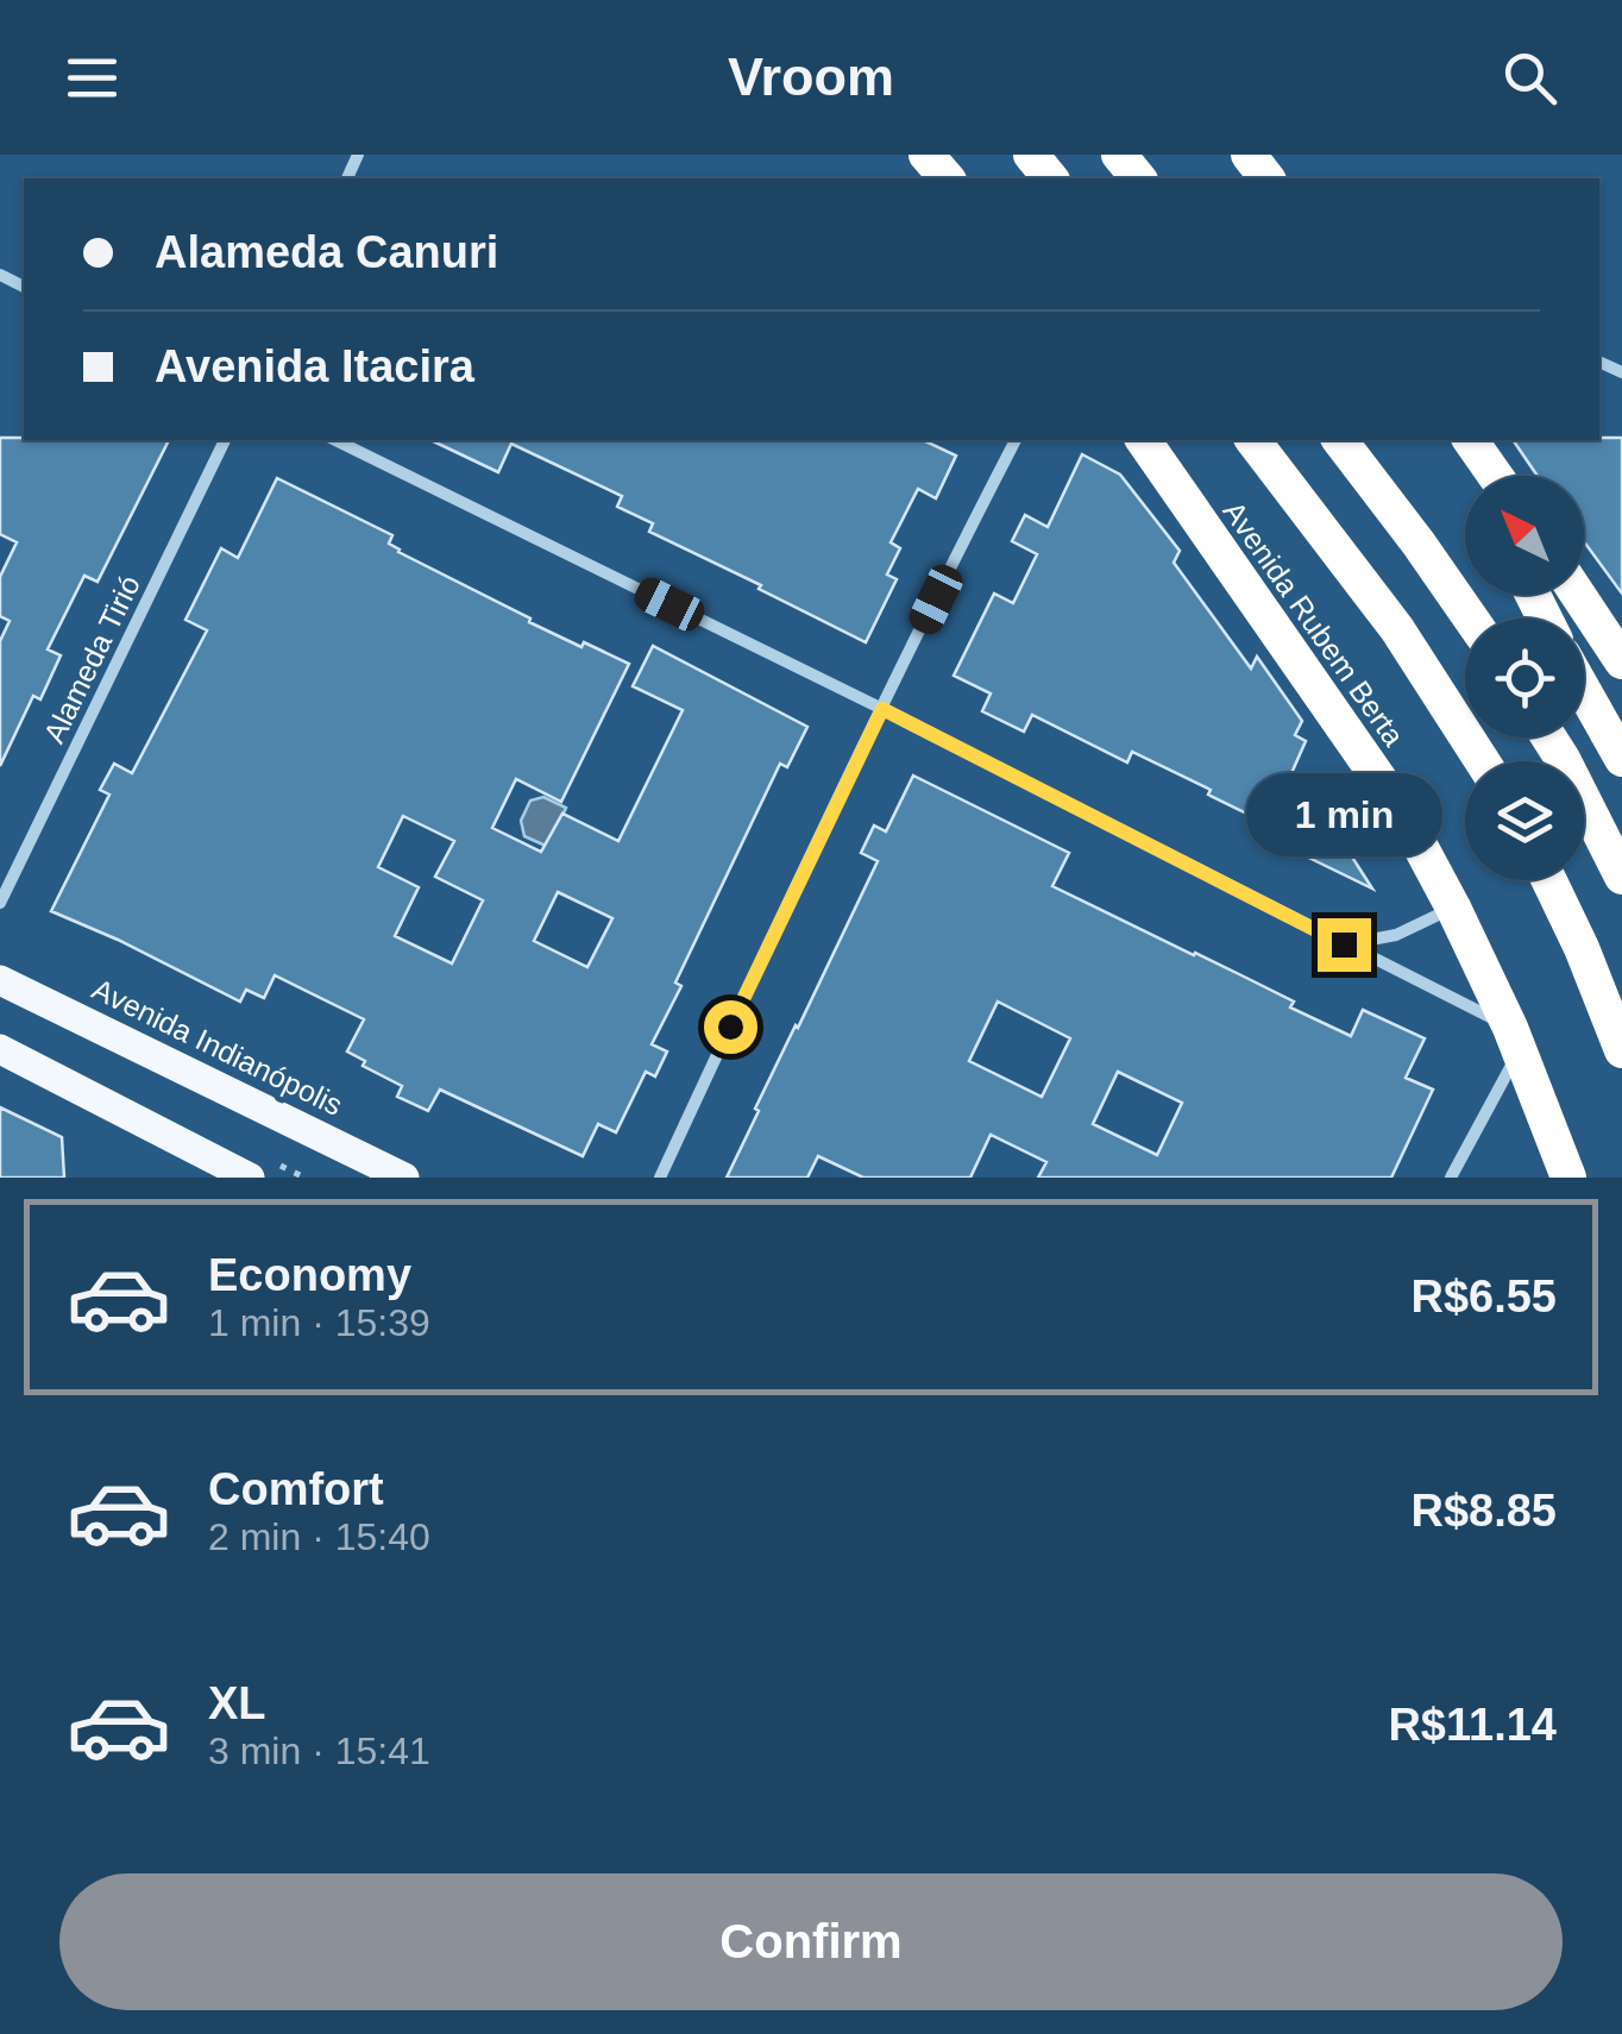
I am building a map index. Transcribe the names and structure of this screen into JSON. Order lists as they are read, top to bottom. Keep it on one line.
{"streets":{"highway":["Avenida Rubem Berta"],"main road":["Avenida Indianópolis"],"street":["Alameda Tirió"]},"north":"top left","page":{"header":"Vroom","banner":["Alameda Canuri","Avenida Itacira"],"bubble":"1 min","list":[{"name":"Economy","note":"1 min · 15:39","value":"R$6.55"},{"name":"Comfort","note":"2 min · 15:40","value":"R$8.85"},{"name":"XL","note":"3 min · 15:41","value":"R$11.14"}],"buttons":"Confirm"}}
